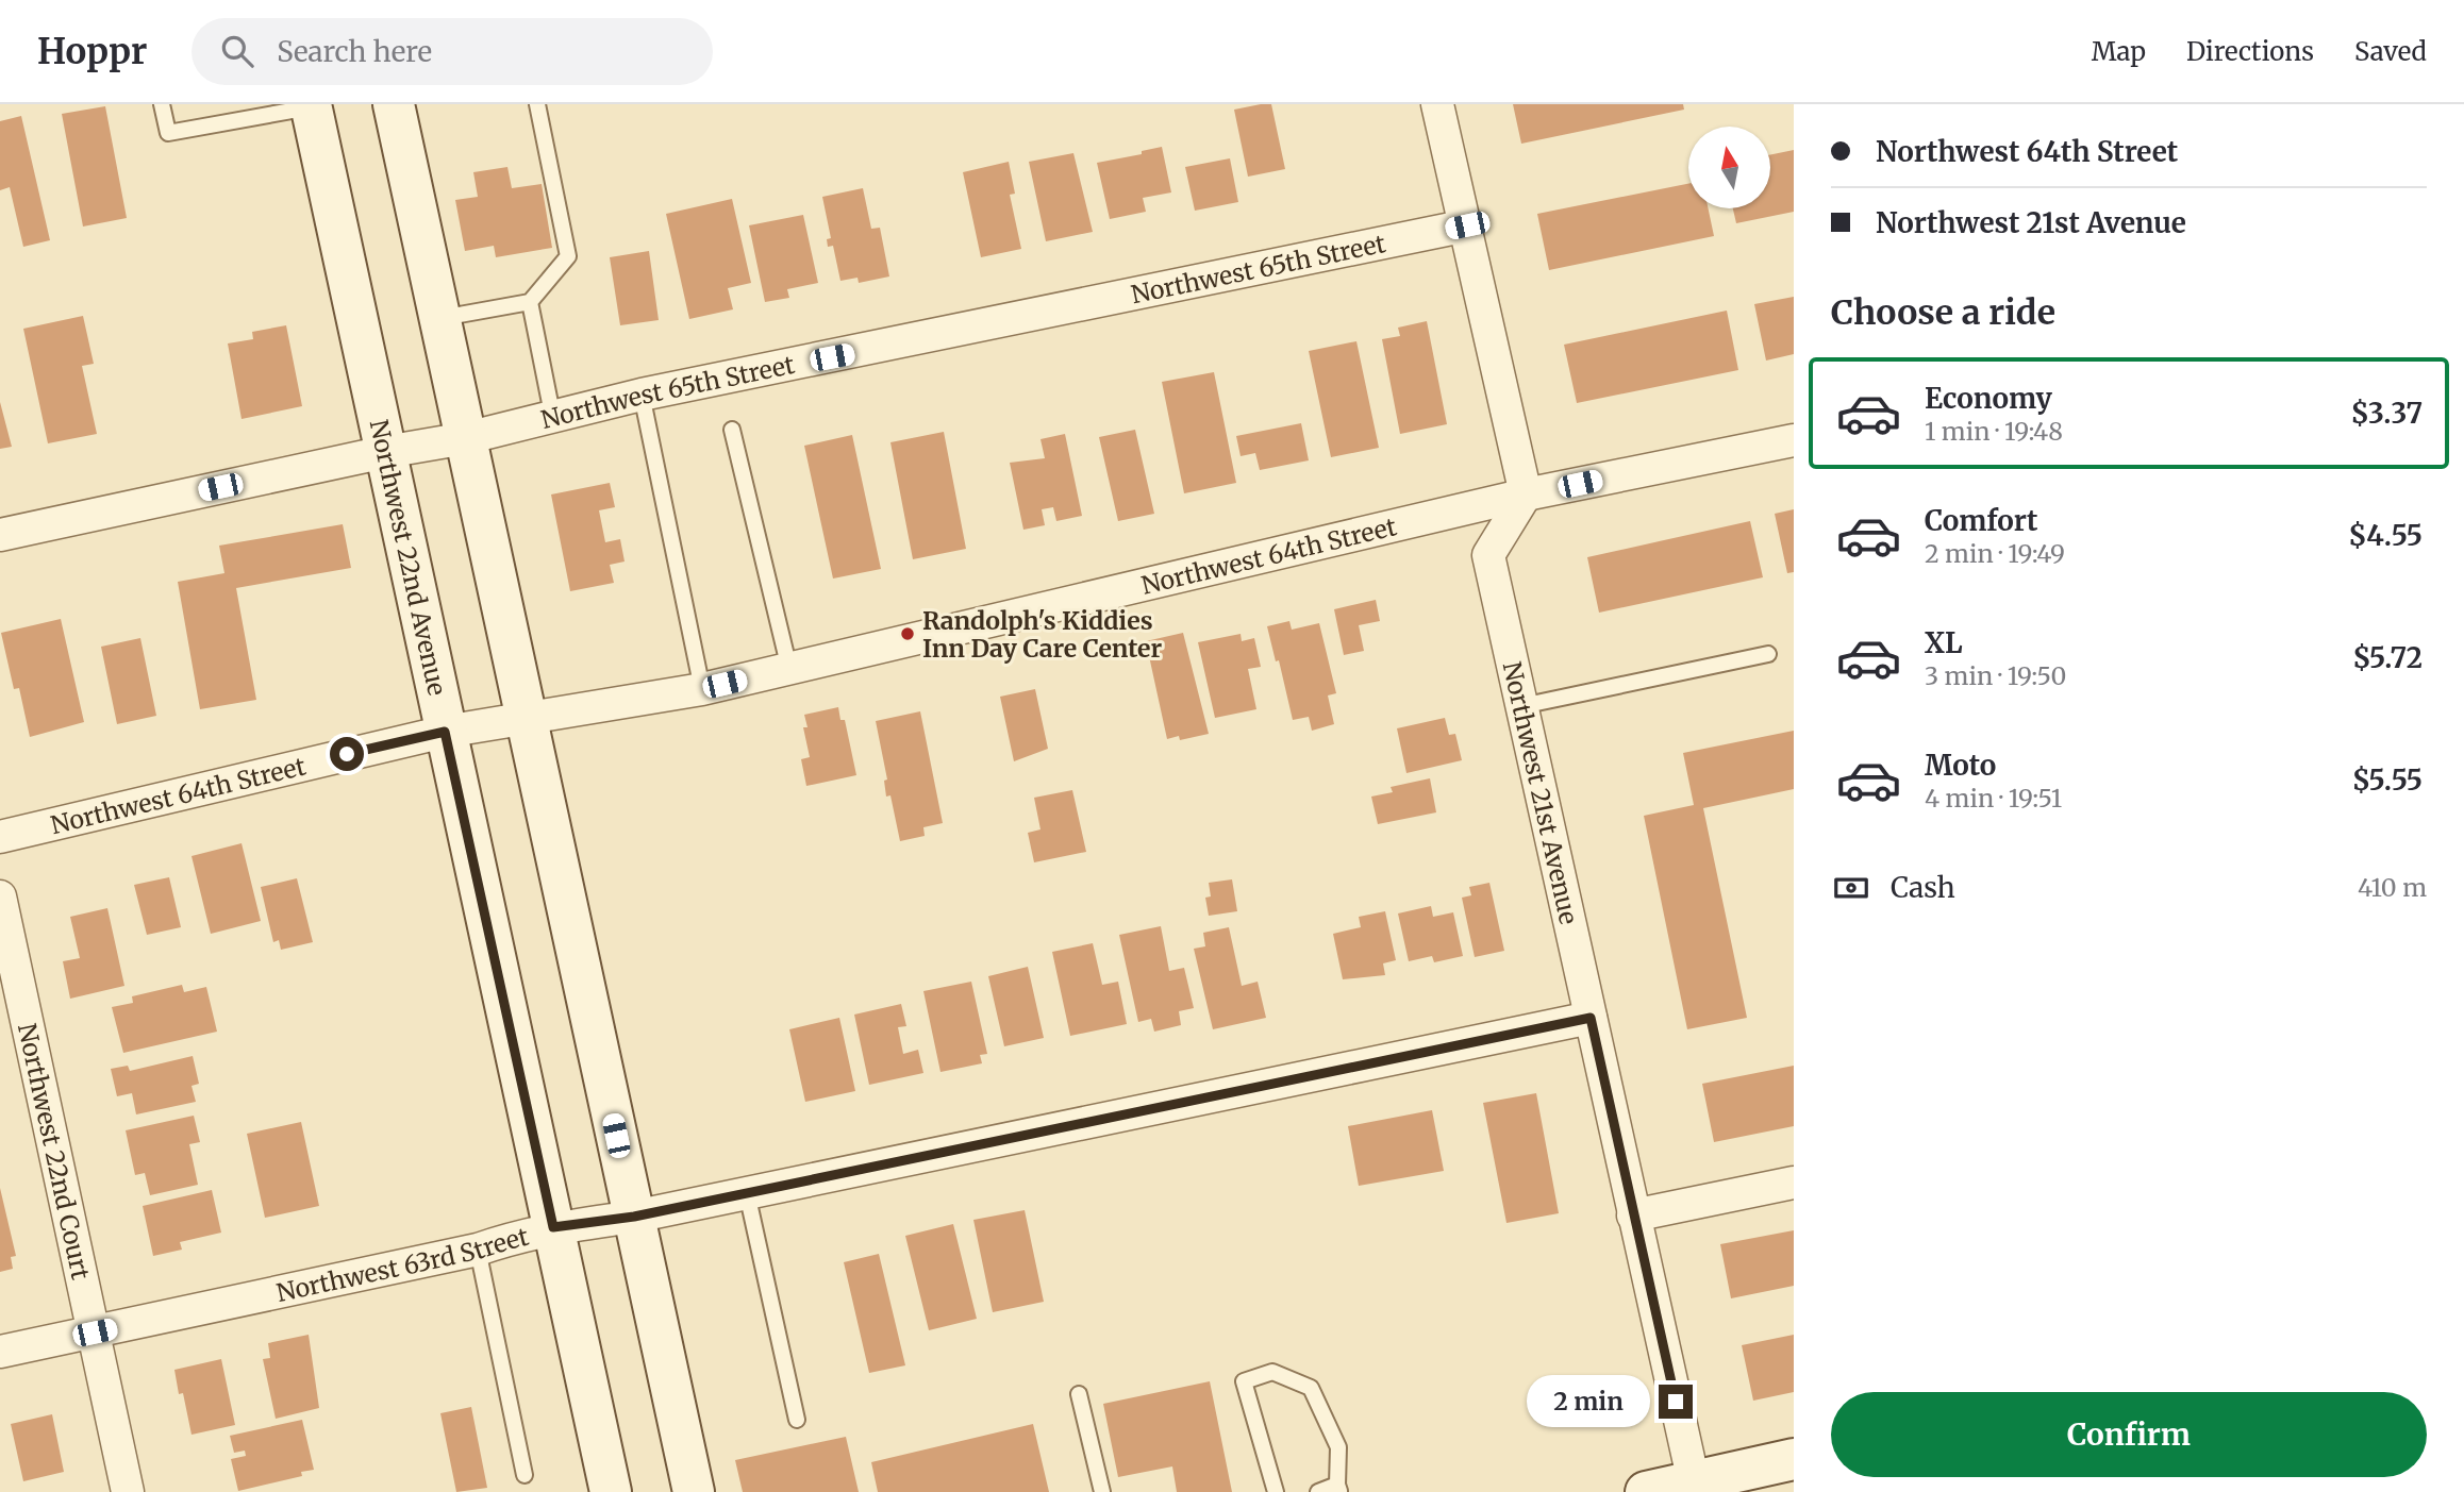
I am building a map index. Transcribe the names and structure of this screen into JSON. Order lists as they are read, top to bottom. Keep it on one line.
{"streets":{"main road":["Northwest 22nd Avenue"],"street":["Northwest 65th Street","Northwest 64th Street","Northwest 21st Avenue","Northwest 22nd Court","Northwest 63rd Street"]},"crossings":[["Northwest 65th Street","Northwest 22nd Avenue"],["Northwest 64th Street","Northwest 22nd Avenue"],["Northwest 64th Street","Northwest 21st Avenue"],["Northwest 22nd Avenue","Northwest 63rd Street"],["Northwest 21st Avenue","Northwest 63rd Street"],["Northwest 22nd Court","Northwest 63rd Street"]],"places":["Randolph's Kiddies Inn Day Care Center"],"north":"top","page":{"header":"Hoppr","search":"Search here","nav":["Map","Directions","Saved"],"banner":["Northwest 64th Street","Northwest 21st Avenue"],"heading":"Choose a ride","list":[{"name":"Economy","note":"1 min · 19:48","value":"$3.37"},{"name":"Comfort","note":"2 min · 19:49","value":"$4.55"},{"name":"XL","note":"3 min · 19:50","value":"$5.72"},{"name":"Moto","note":"4 min · 19:51","value":"$5.55"}],"pay":["Cash","410 m"],"bubble":"2 min","buttons":"Confirm"}}
